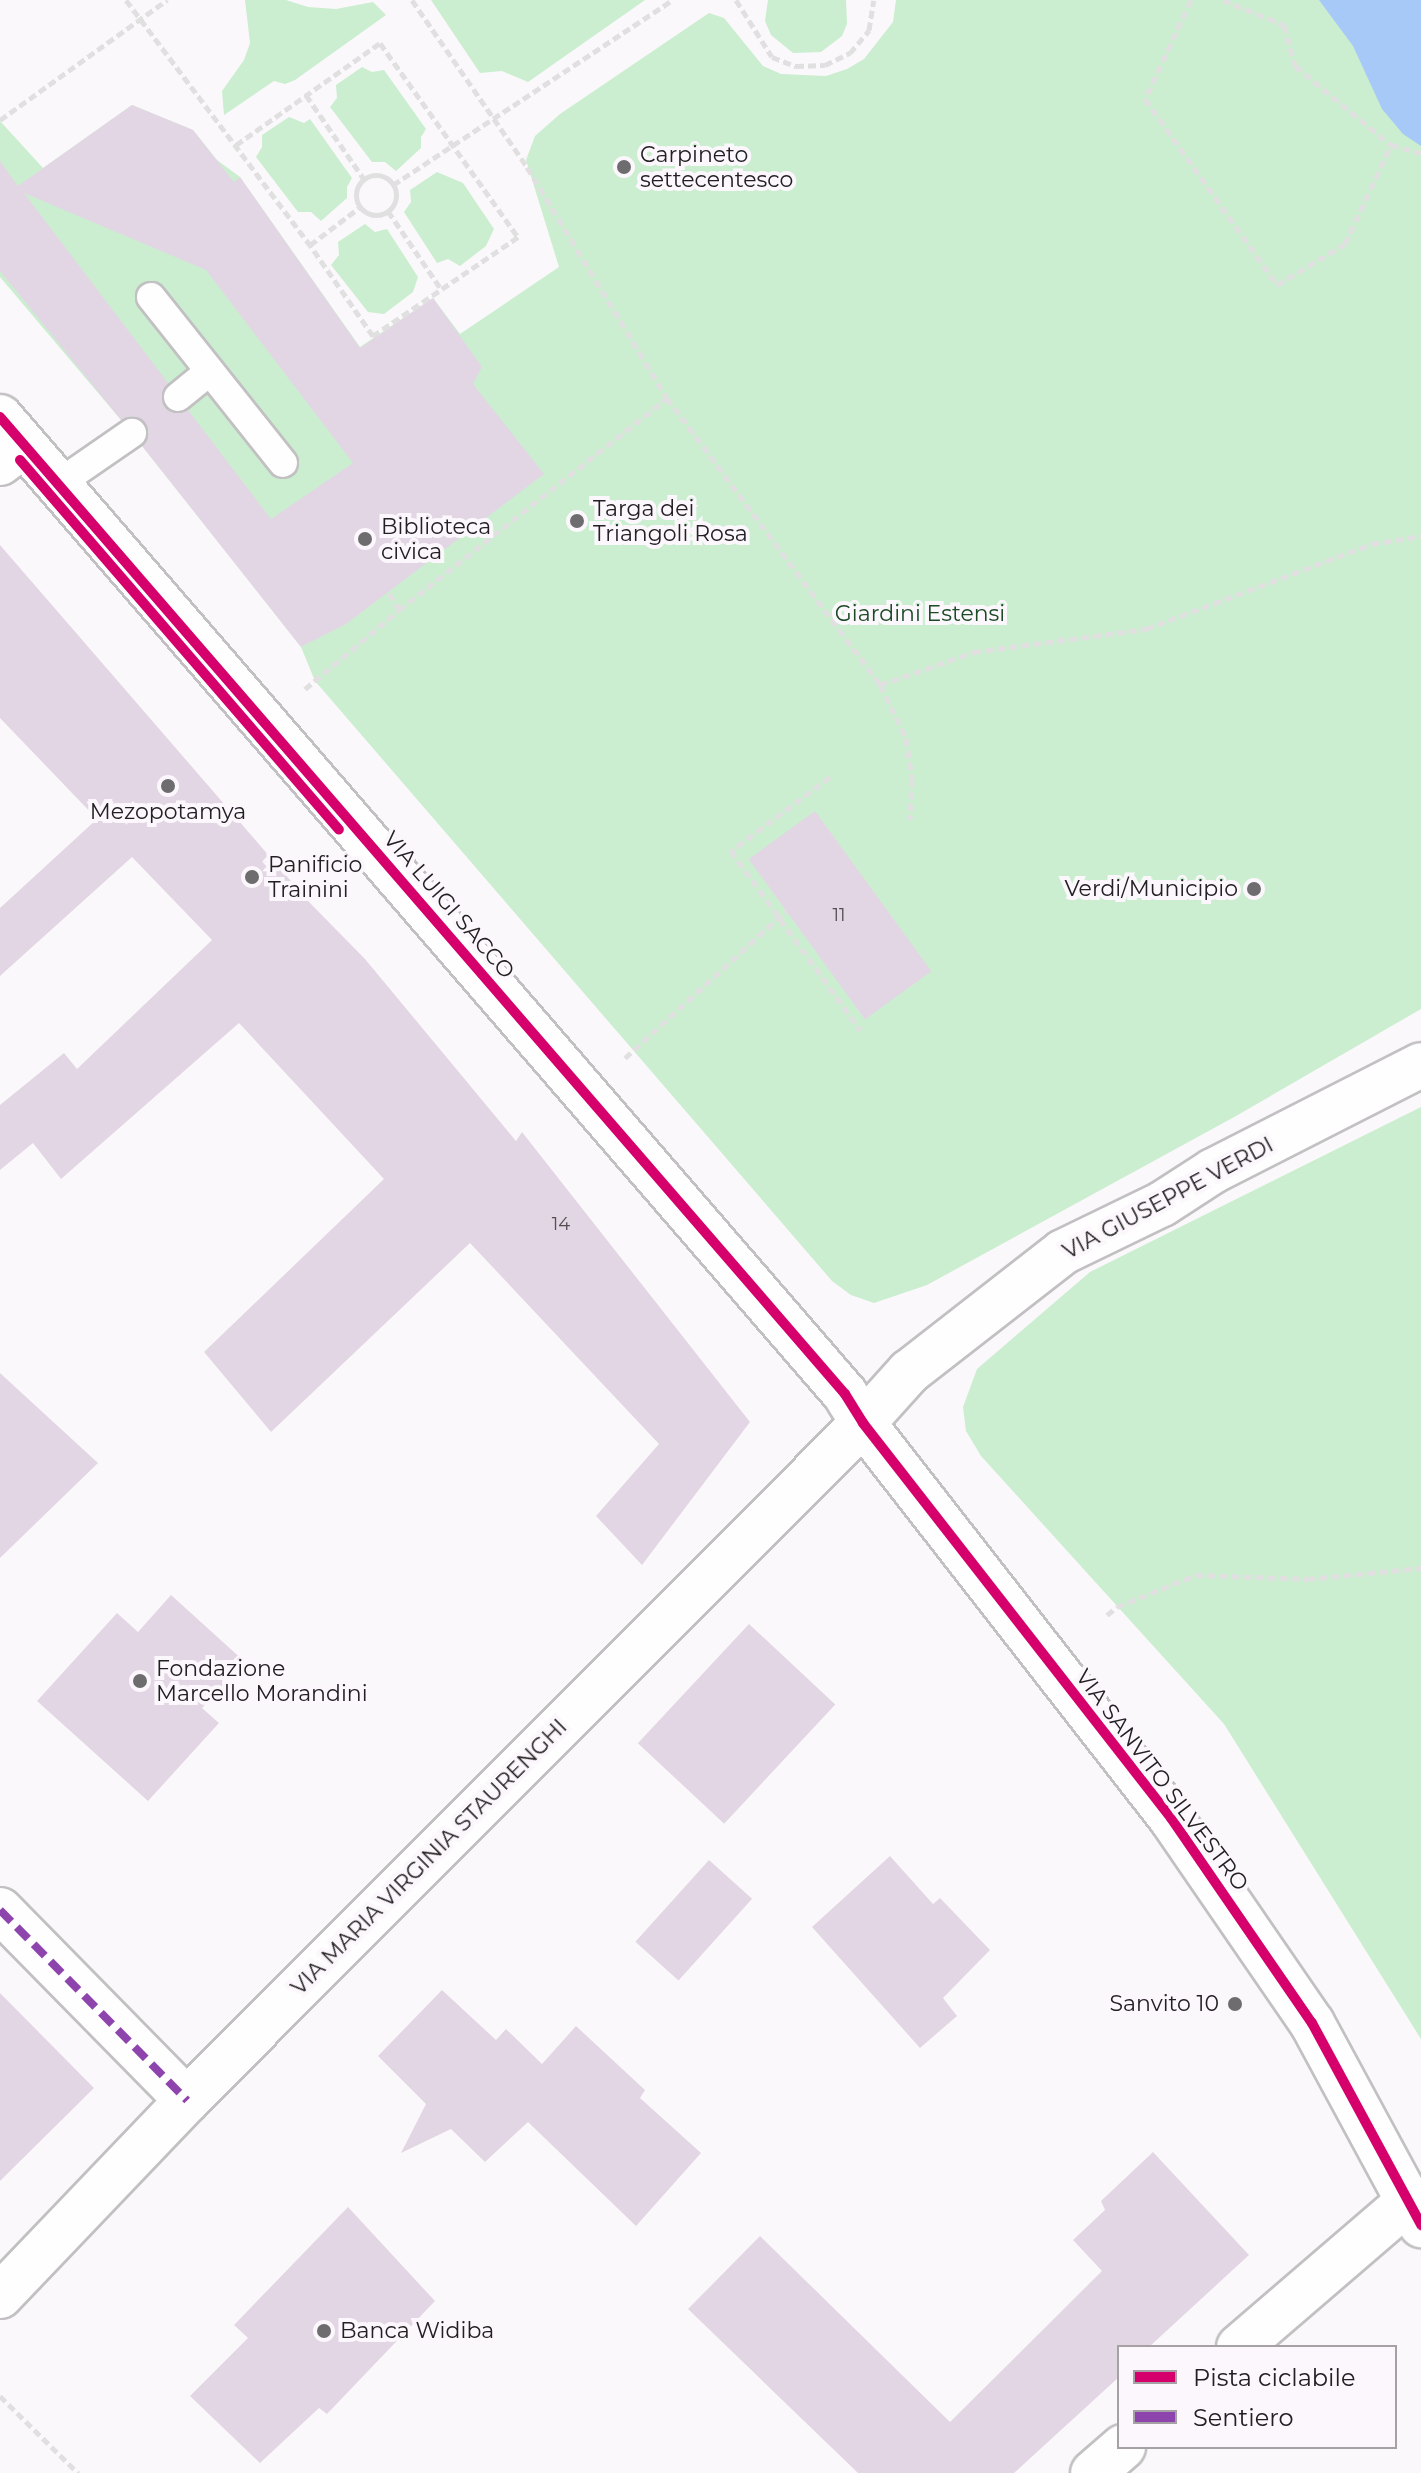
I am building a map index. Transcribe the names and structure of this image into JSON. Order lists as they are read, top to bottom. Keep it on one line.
{"streets":{"main road":["VIA LUIGI SACCO","VIA GIUSEPPE VERDI","VIA SANVITO SILVESTRO","VIA MARIA VIRGINIA STAURENGHI"]},"crossings":[["VIA LUIGI SACCO","VIA GIUSEPPE VERDI"],["VIA LUIGI SACCO","VIA SANVITO SILVESTRO"],["VIA LUIGI SACCO","VIA MARIA VIRGINIA STAURENGHI"],["VIA GIUSEPPE VERDI","VIA SANVITO SILVESTRO"],["VIA GIUSEPPE VERDI","VIA MARIA VIRGINIA STAURENGHI"],["VIA SANVITO SILVESTRO","VIA MARIA VIRGINIA STAURENGHI"]],"parks":["Giardini Estensi"],"places":["Carpineto settecentesco","Targa dei Triangoli Rosa","Biblioteca civica","Mezopotamya","Panificio Trainini","Verdi/Municipio","Fondazione Marcello Morandini","Sanvito 10","Banca Widiba"],"house_numbers":["11","14"],"legend":["Pista ciclabile","Sentiero"]}
